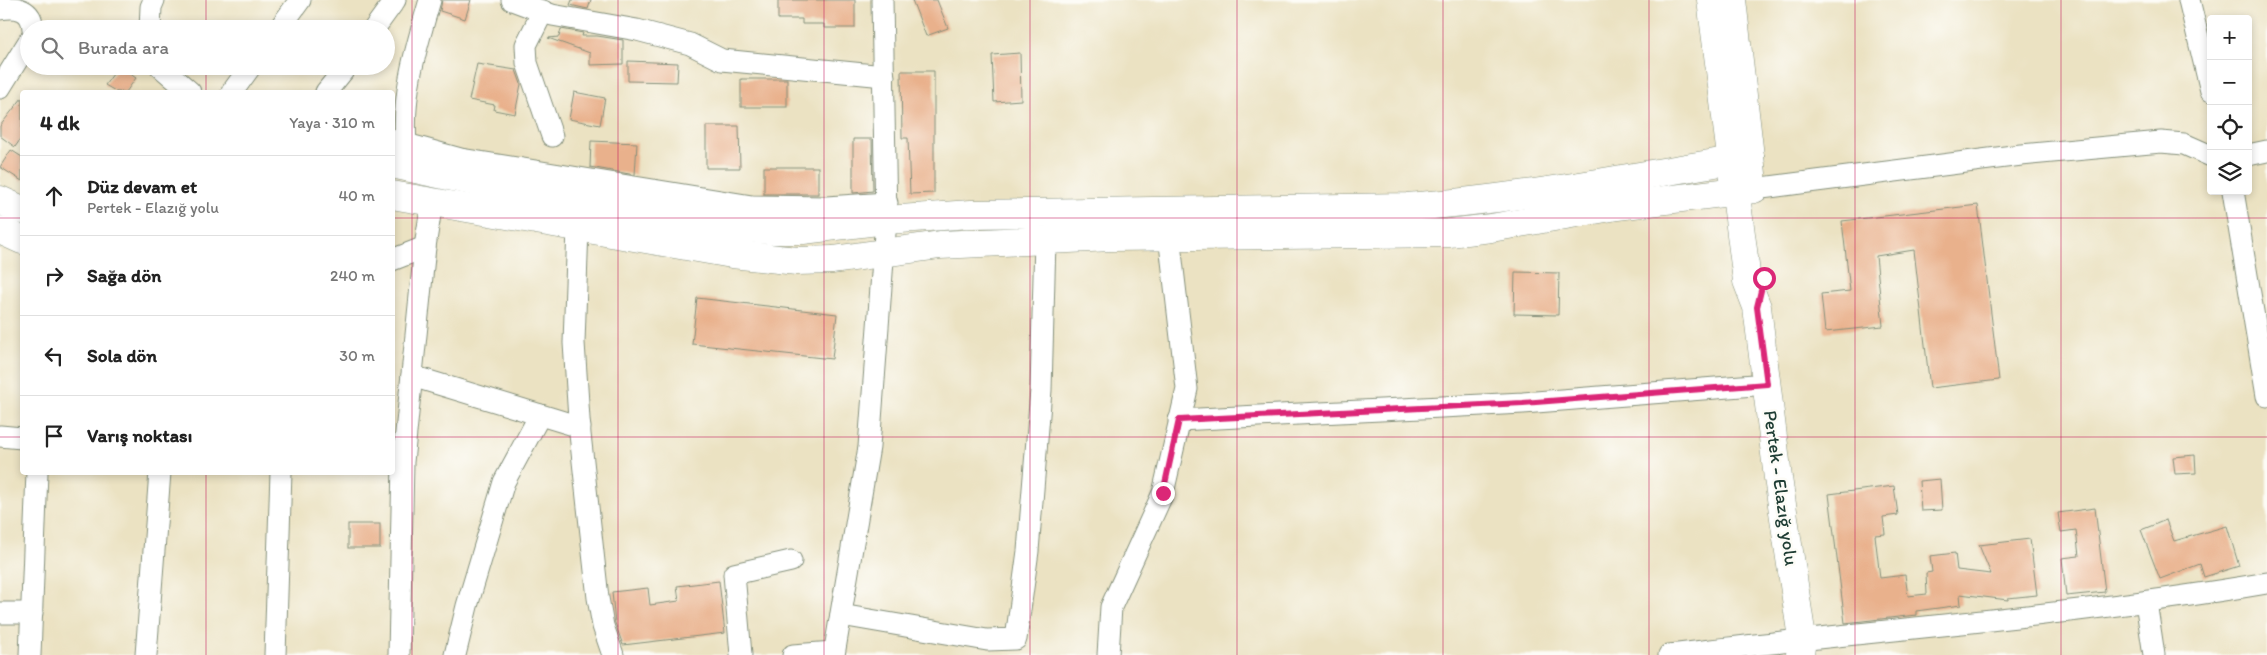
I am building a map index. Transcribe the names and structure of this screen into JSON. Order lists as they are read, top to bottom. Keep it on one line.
{"streets":{"main road":["Pertek - Elazığ yolu"]},"page":{"map_buttons":["+","−"],"search":"Burada ara","heading":["4 dk","Yaya · 310 m"],"list":[["Düz devam et","Pertek - Elazığ yolu","40 m"],["Sağa dön","240 m"],["Sola dön","30 m"],"Varış noktası"]}}
